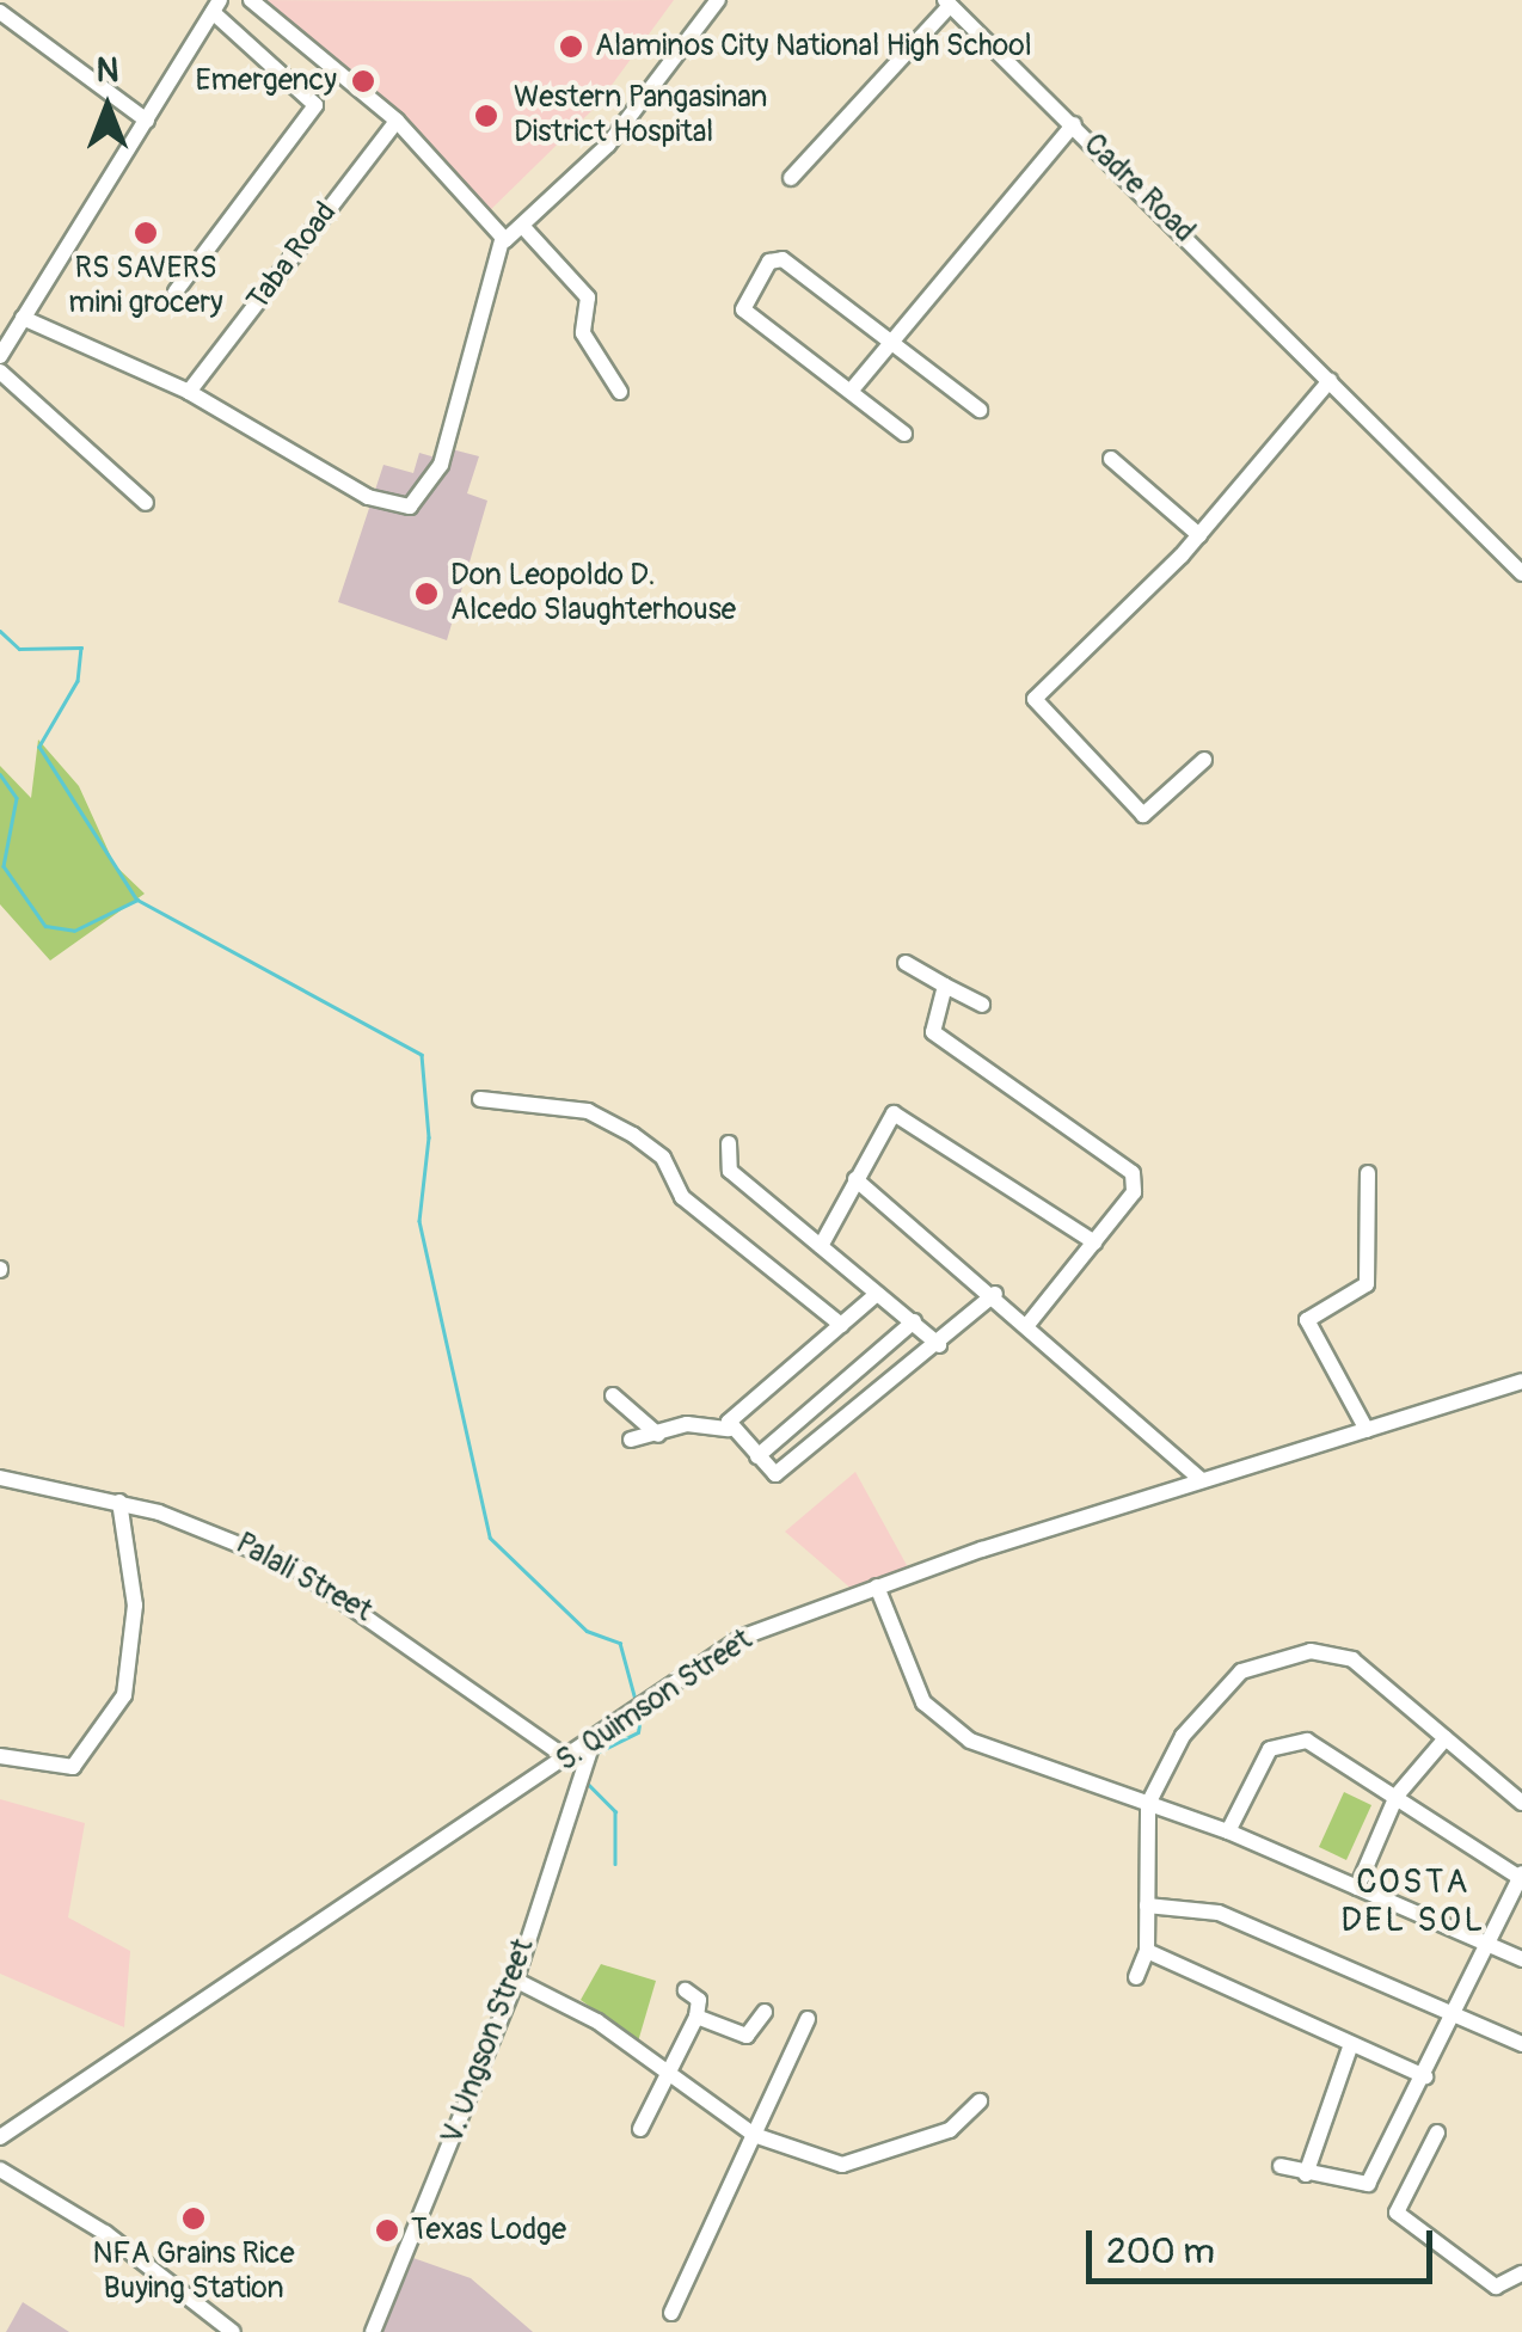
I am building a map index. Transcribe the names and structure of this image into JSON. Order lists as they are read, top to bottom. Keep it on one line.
{"streets":{"street":["Cadre Road","Taba Road","Palali Street","S. Quimson Street","V. Ungson Street"]},"crossings":[["Palali Street","S. Quimson Street"],["S. Quimson Street","V. Ungson Street"]],"districts":["COSTA DEL SOL"],"places":["Alaminos City National High School","Emergency","Western Pangasinan District Hospital","RS SAVERS mini grocery","Don Leopoldo D. Alcedo Slaughterhouse","NFA Grains Rice Buying Station","Texas Lodge"],"scale_bar":"200 m","north":"top"}
